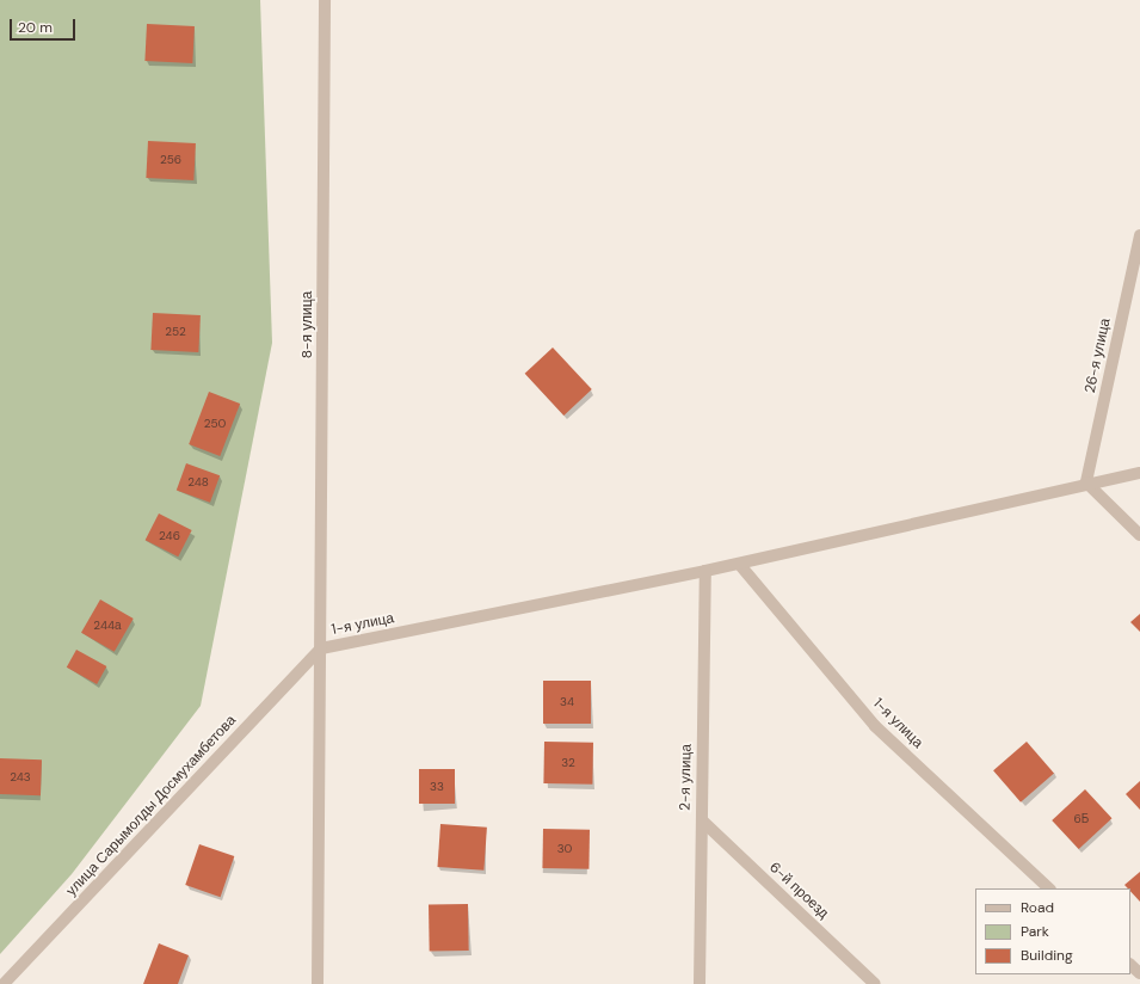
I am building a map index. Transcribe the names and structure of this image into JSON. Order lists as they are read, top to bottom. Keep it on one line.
{"streets":{"street":["8-я улица","26-я улица","1-я улица","2-я улица","улица Сарымолды Досмухамбетова","6-й проезд"]},"crossings":[["8-я улица","1-я улица"],["8-я улица","улица Сарымолды Досмухамбетова"],["26-я улица","1-я улица"],["1-я улица","2-я улица"],["1-я улица","улица Сарымолды Досмухамбетова"],["2-я улица","6-й проезд"]],"house_numbers":["256","252","250","248","246","244а","34","32","243","33","6Б","30"],"legend":["Road","Park","Building"],"scale_bar":"20 m"}
